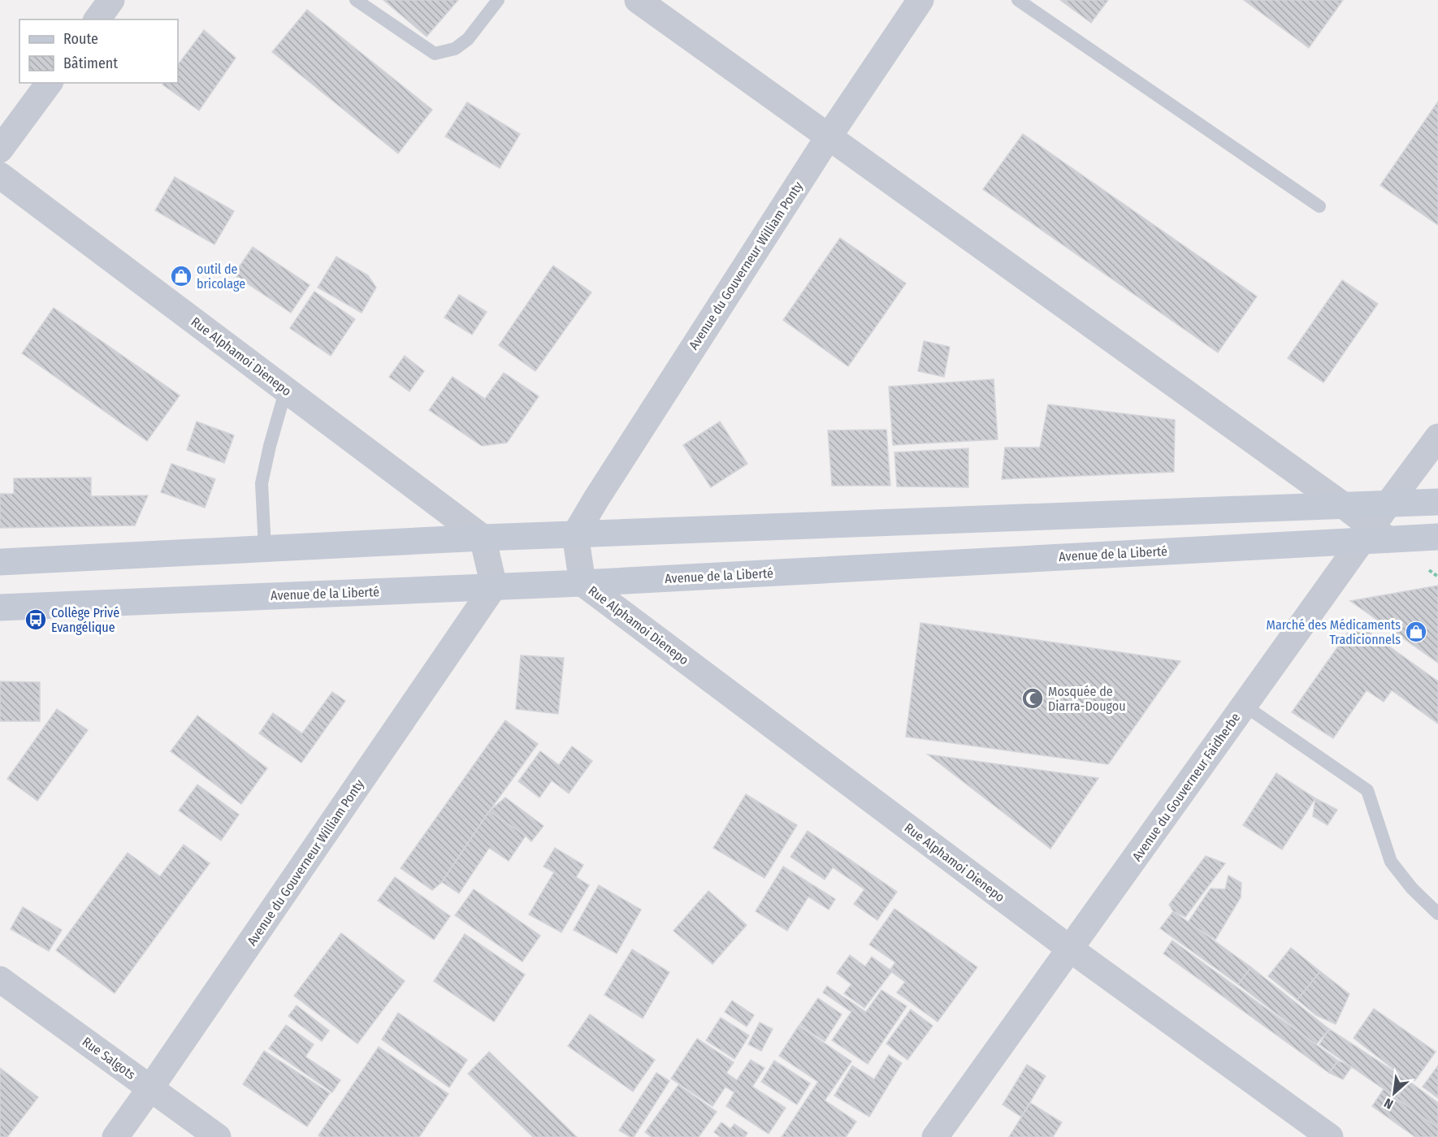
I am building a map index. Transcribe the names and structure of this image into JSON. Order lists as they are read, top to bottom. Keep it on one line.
{"streets":{"main road":["Avenue de la Liberté"],"street":["Avenue du Gouverneur William Ponty","Rue Alphamoi Dienepo","Avenue du Gouverneur Faidherbe","Rue Salgots"]},"crossings":[["Avenue du Gouverneur William Ponty","Avenue de la Liberté"],["Avenue du Gouverneur William Ponty","Rue Salgots"],["Rue Alphamoi Dienepo","Avenue de la Liberté"],["Rue Alphamoi Dienepo","Avenue du Gouverneur Faidherbe"],["Avenue de la Liberté","Avenue du Gouverneur Faidherbe"]],"places":{"shop":["outil de bricolage","Marché des Médicaments Tradicionnels"],"bus stop":["Collège Privé Evangélique"],"mosque":["Mosquée de Diarra-Dougou"]},"legend":["Route","Bâtiment"],"north":"bottom left"}
